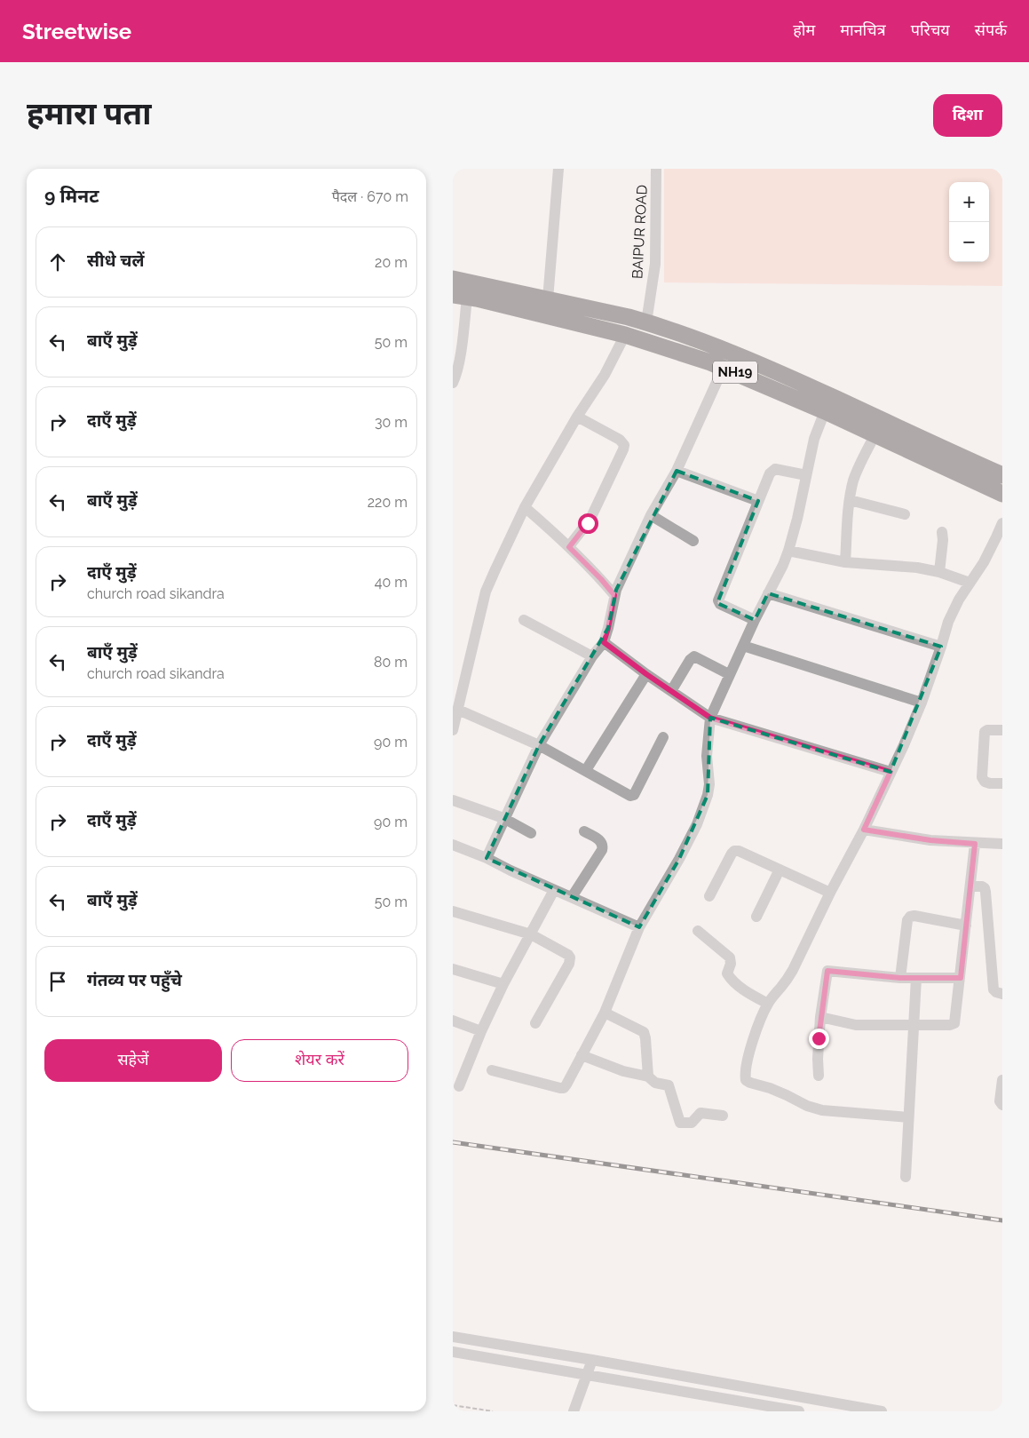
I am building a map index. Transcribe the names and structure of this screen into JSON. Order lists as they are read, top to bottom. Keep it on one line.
{"streets":{"highway":["NH19"],"street":["BAIPUR ROAD"]},"crossings":[["BAIPUR ROAD","NH19"]],"page":{"header":"Streetwise","nav":["होम","मानचित्र","परिचय","संपर्क"],"buttons":["दिशा",["सहेजें","शेयर करें"]],"title":"हमारा पता","heading":["9 मिनट","पैदल · 670 m"],"map_buttons":["+","−"],"list":[["सीधे चलें","20 m"],["बाएँ मुड़ें","50 m"],["दाएँ मुड़ें","30 m"],["बाएँ मुड़ें","220 m"],["दाएँ मुड़ें","church road sikandra","40 m"],["बाएँ मुड़ें","church road sikandra","80 m"],["दाएँ मुड़ें","90 m"],["दाएँ मुड़ें","90 m"],["बाएँ मुड़ें","50 m"],"गंतव्य पर पहुँचे"]}}
